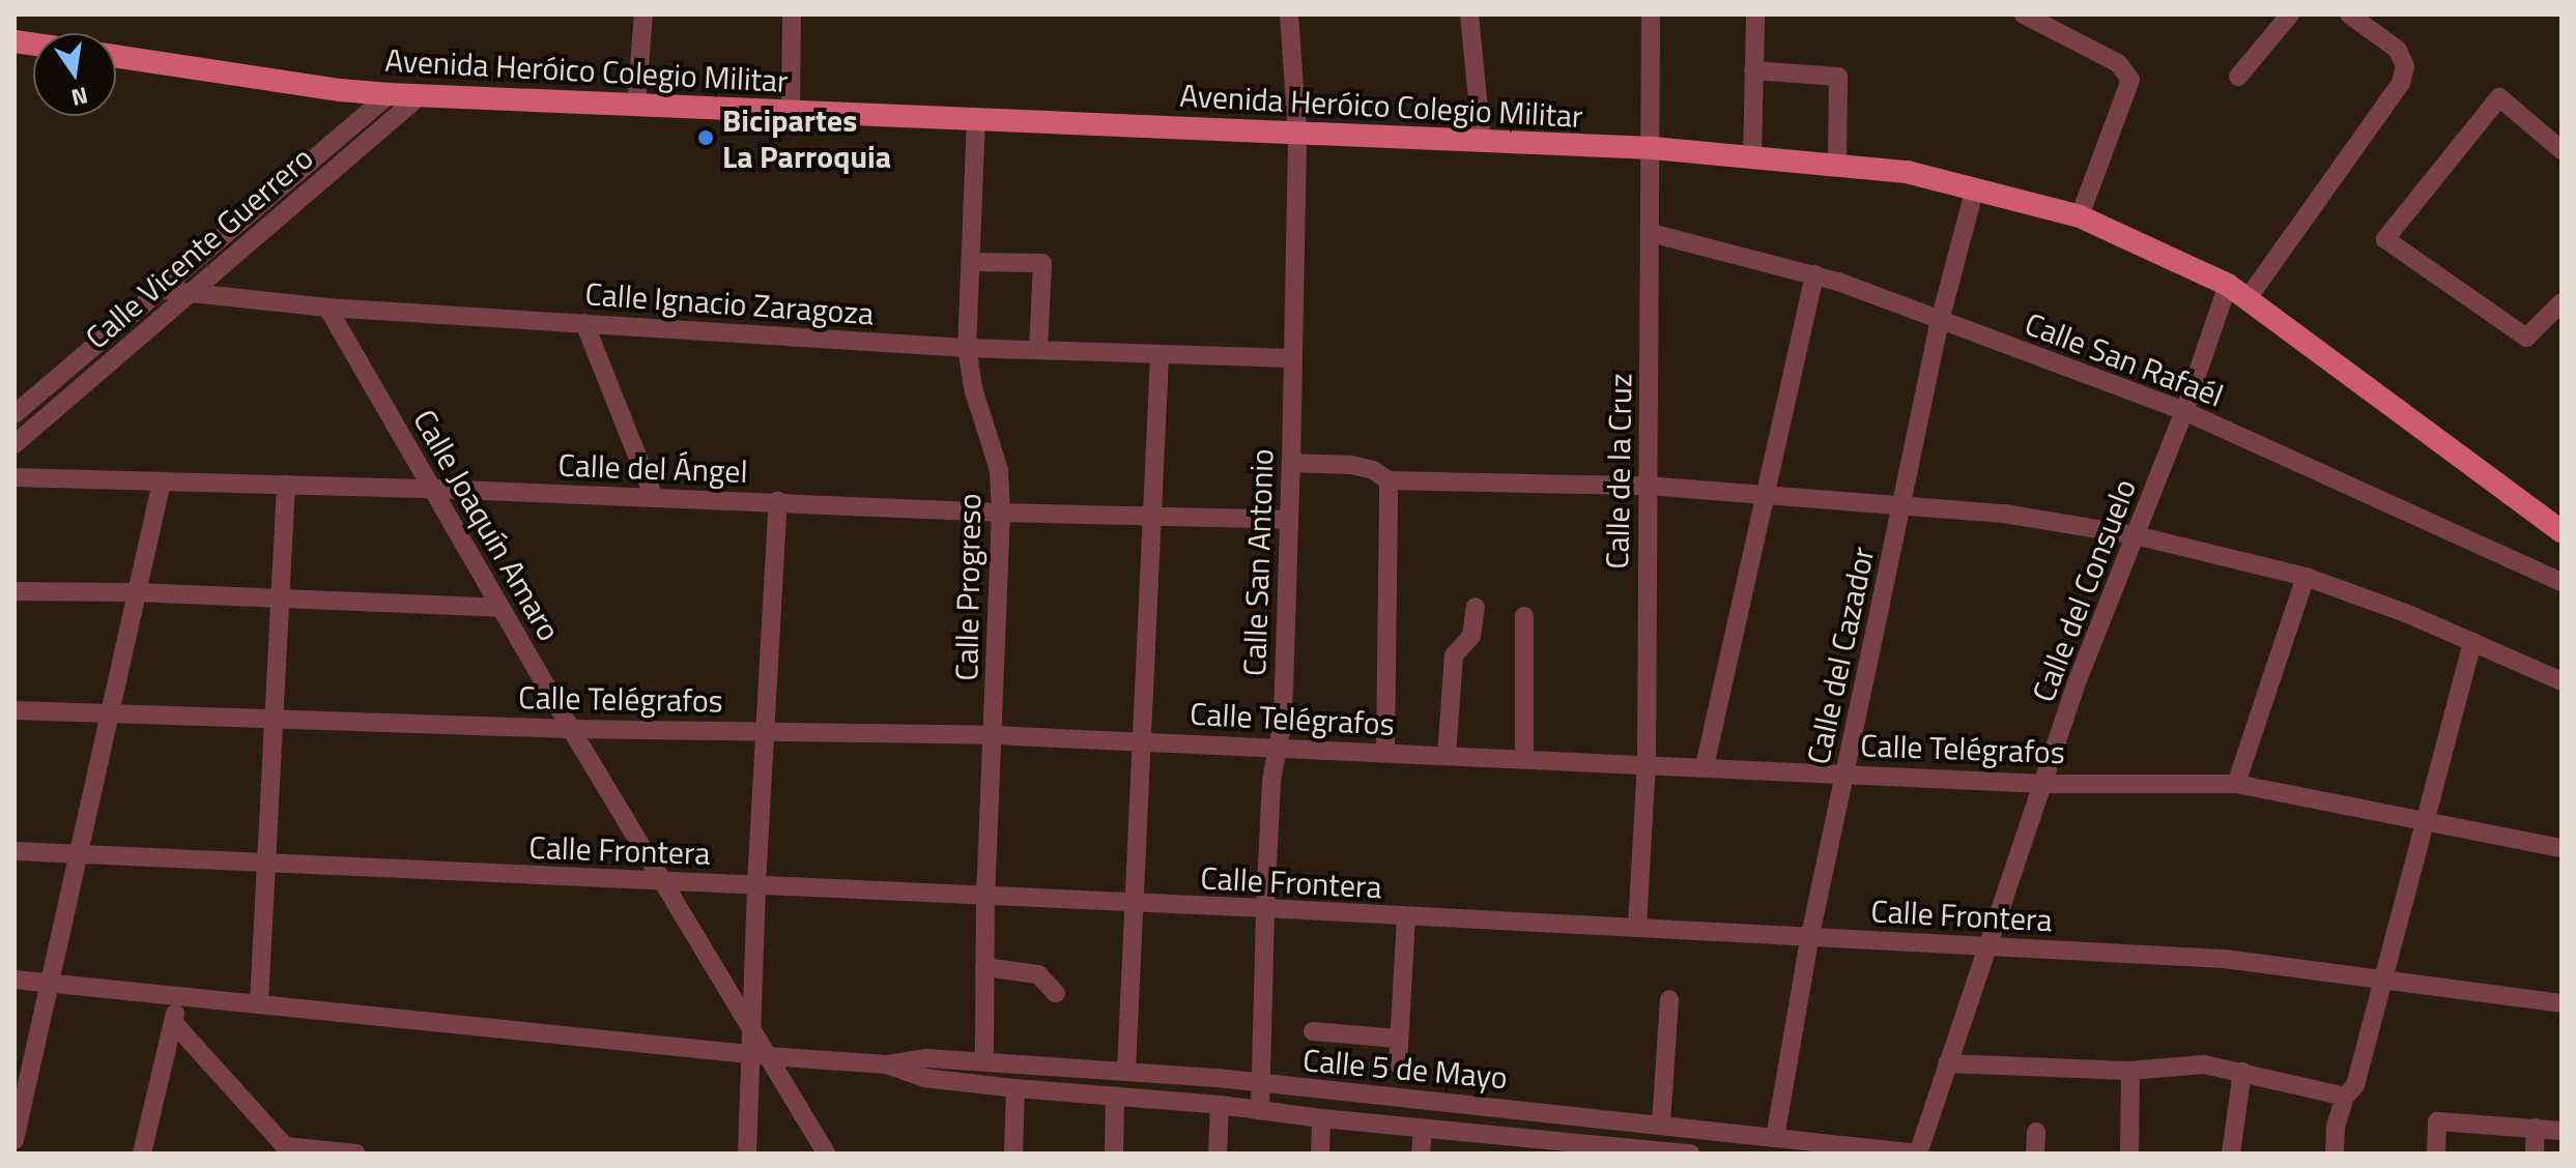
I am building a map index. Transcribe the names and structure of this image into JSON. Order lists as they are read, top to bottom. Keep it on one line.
{"streets":{"main road":["Avenida Heróico Colegio Militar"],"street":["Calle Vicente Guerrero","Calle Ignacio Zaragoza","Calle San Rafaél","Calle del Ángel","Calle de la Cruz","Calle Joaquín Amaro","Calle San Antonio","Calle Progreso","Calle del Consuelo","Calle del Cazador","Calle Telégrafos","Calle Frontera","Calle 5 de Mayo"]},"crossings":[["Avenida Heróico Colegio Militar","Calle Vicente Guerrero"],["Avenida Heróico Colegio Militar","Calle de la Cruz"],["Avenida Heróico Colegio Militar","Calle San Antonio"],["Avenida Heróico Colegio Militar","Calle Progreso"],["Avenida Heróico Colegio Militar","Calle del Consuelo"],["Avenida Heróico Colegio Militar","Calle del Cazador"],["Calle Vicente Guerrero","Calle Ignacio Zaragoza"],["Calle Ignacio Zaragoza","Calle Joaquín Amaro"],["Calle Ignacio Zaragoza","Calle San Antonio"],["Calle Ignacio Zaragoza","Calle Progreso"],["Calle San Rafaél","Calle de la Cruz"],["Calle San Rafaél","Calle del Consuelo"],["Calle San Rafaél","Calle del Cazador"],["Calle del Ángel","Calle Joaquín Amaro"],["Calle del Ángel","Calle San Antonio"],["Calle del Ángel","Calle Progreso"],["Calle de la Cruz","Calle Telégrafos"],["Calle de la Cruz","Calle Frontera"],["Calle Joaquín Amaro","Calle Telégrafos"],["Calle Joaquín Amaro","Calle Frontera"],["Calle San Antonio","Calle Telégrafos"],["Calle San Antonio","Calle Frontera"],["Calle San Antonio","Calle 5 de Mayo"],["Calle Progreso","Calle Telégrafos"],["Calle Progreso","Calle Frontera"],["Calle Progreso","Calle 5 de Mayo"],["Calle del Consuelo","Calle Telégrafos"],["Calle del Consuelo","Calle Frontera"],["Calle del Consuelo","Calle 5 de Mayo"],["Calle del Cazador","Calle Telégrafos"],["Calle del Cazador","Calle Frontera"],["Calle del Cazador","Calle 5 de Mayo"]],"places":["Bicipartes La Parroquia"],"north":"bottom"}
